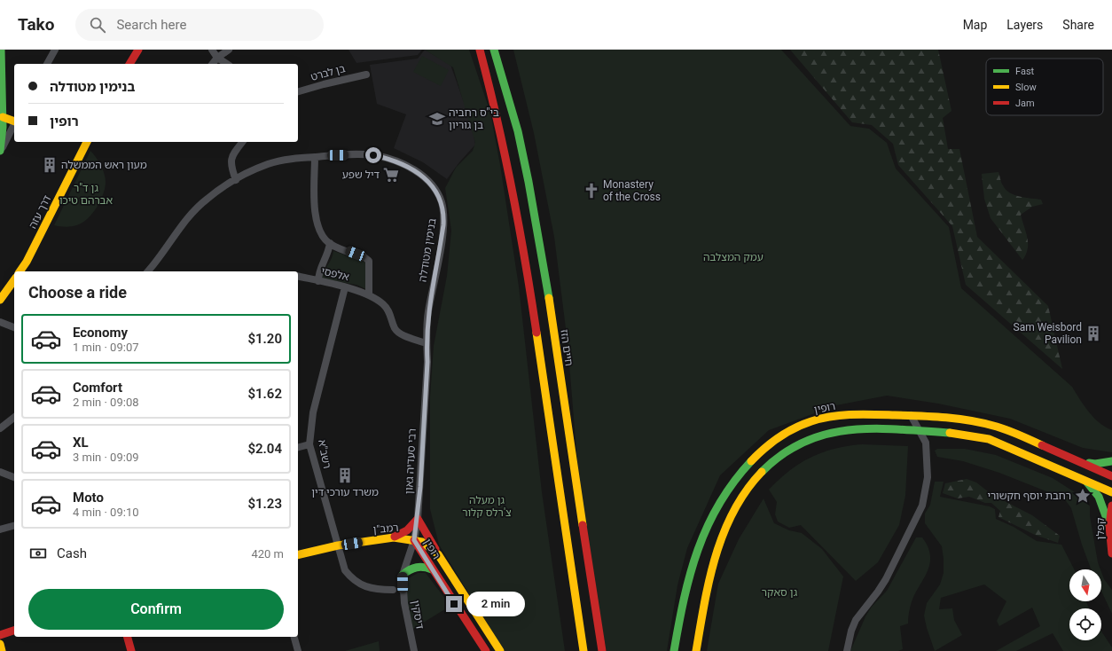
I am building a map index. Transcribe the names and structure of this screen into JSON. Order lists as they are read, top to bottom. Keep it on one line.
{"streets":{"street":["בן לברט","דרך עזה","בנימין מטודלה","אלפסי","חיים הזז","רופין","רשב\"א","רבי סעדיה גאון","רמב\"ן","קפלן","דיסקין"]},"crossings":[["בנימין מטודלה","רבי סעדיה גאון"],["אלפסי","רשב\"א"],["רופין","רבי סעדיה גאון"],["רופין","רמב\"ן"],["רופין","דיסקין"],["רשב\"א","רמב\"ן"],["רבי סעדיה גאון","רמב\"ן"],["רבי סעדיה גאון","דיסקין"],["רמב\"ן","דיסקין"]],"parks":["גן ד\"ר אברהם טיכו","עמק המצלבה","גן מעלה צ'רלס קלור","גן סאקר"],"places":{"school or university":["בי\"ס רחביה בן גוריון"],"building":["מעון ראש הממשלה","Sam Weisbord Pavilion","משרד עורכי דין"],"supermarket":["דיל שפע"],"church":["Monastery of the Cross"],"place":["רחבת יוסף חקשורי"]},"legend":["Fast","Slow","Jam"],"north":"bottom","page":{"header":"Tako","search":"Search here","nav":["Map","Layers","Share"],"banner":["בנימין מטודלה","רופין"],"heading":"Choose a ride","list":[{"name":"Economy","note":"1 min · 09:07","value":"$1.20"},{"name":"Comfort","note":"2 min · 09:08","value":"$1.62"},{"name":"XL","note":"3 min · 09:09","value":"$2.04"},{"name":"Moto","note":"4 min · 09:10","value":"$1.23"}],"pay":["Cash","420 m"],"buttons":"Confirm","bubble":"2 min"}}
